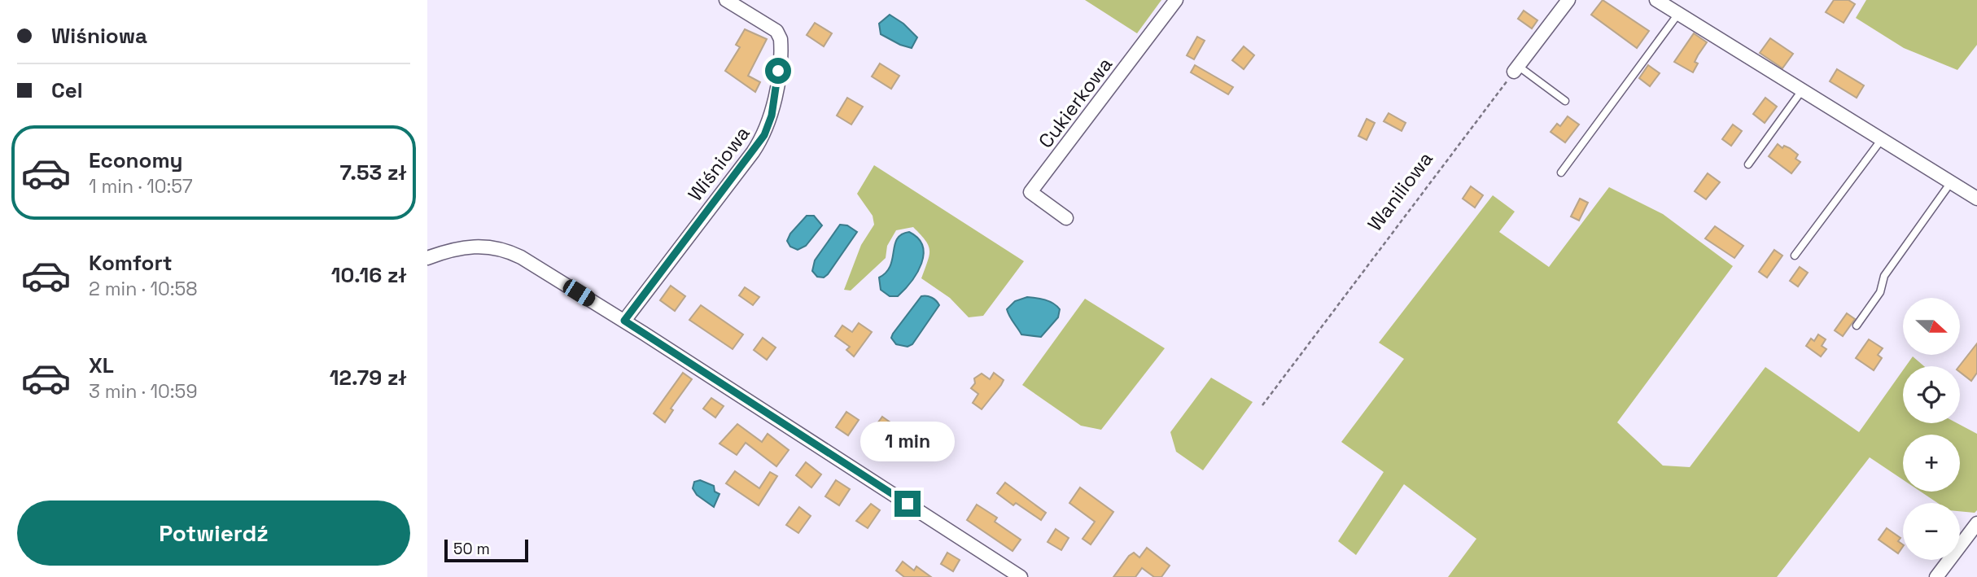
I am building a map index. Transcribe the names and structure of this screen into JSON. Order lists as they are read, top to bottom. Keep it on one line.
{"streets":{"street":["Cukierkowa","Wiśniowa"],"path":["Waniliowa"]},"scale_bar":"50 m","north":"right","page":{"banner":["Wiśniowa","Cel"],"list":[{"name":"Economy","note":"1 min · 10:57","value":"7.53 zł"},{"name":"Komfort","note":"2 min · 10:58","value":"10.16 zł"},{"name":"XL","note":"3 min · 10:59","value":"12.79 zł"}],"map_buttons":["+","−"],"bubble":"1 min","buttons":"Potwierdź","scale":"50 m"}}
